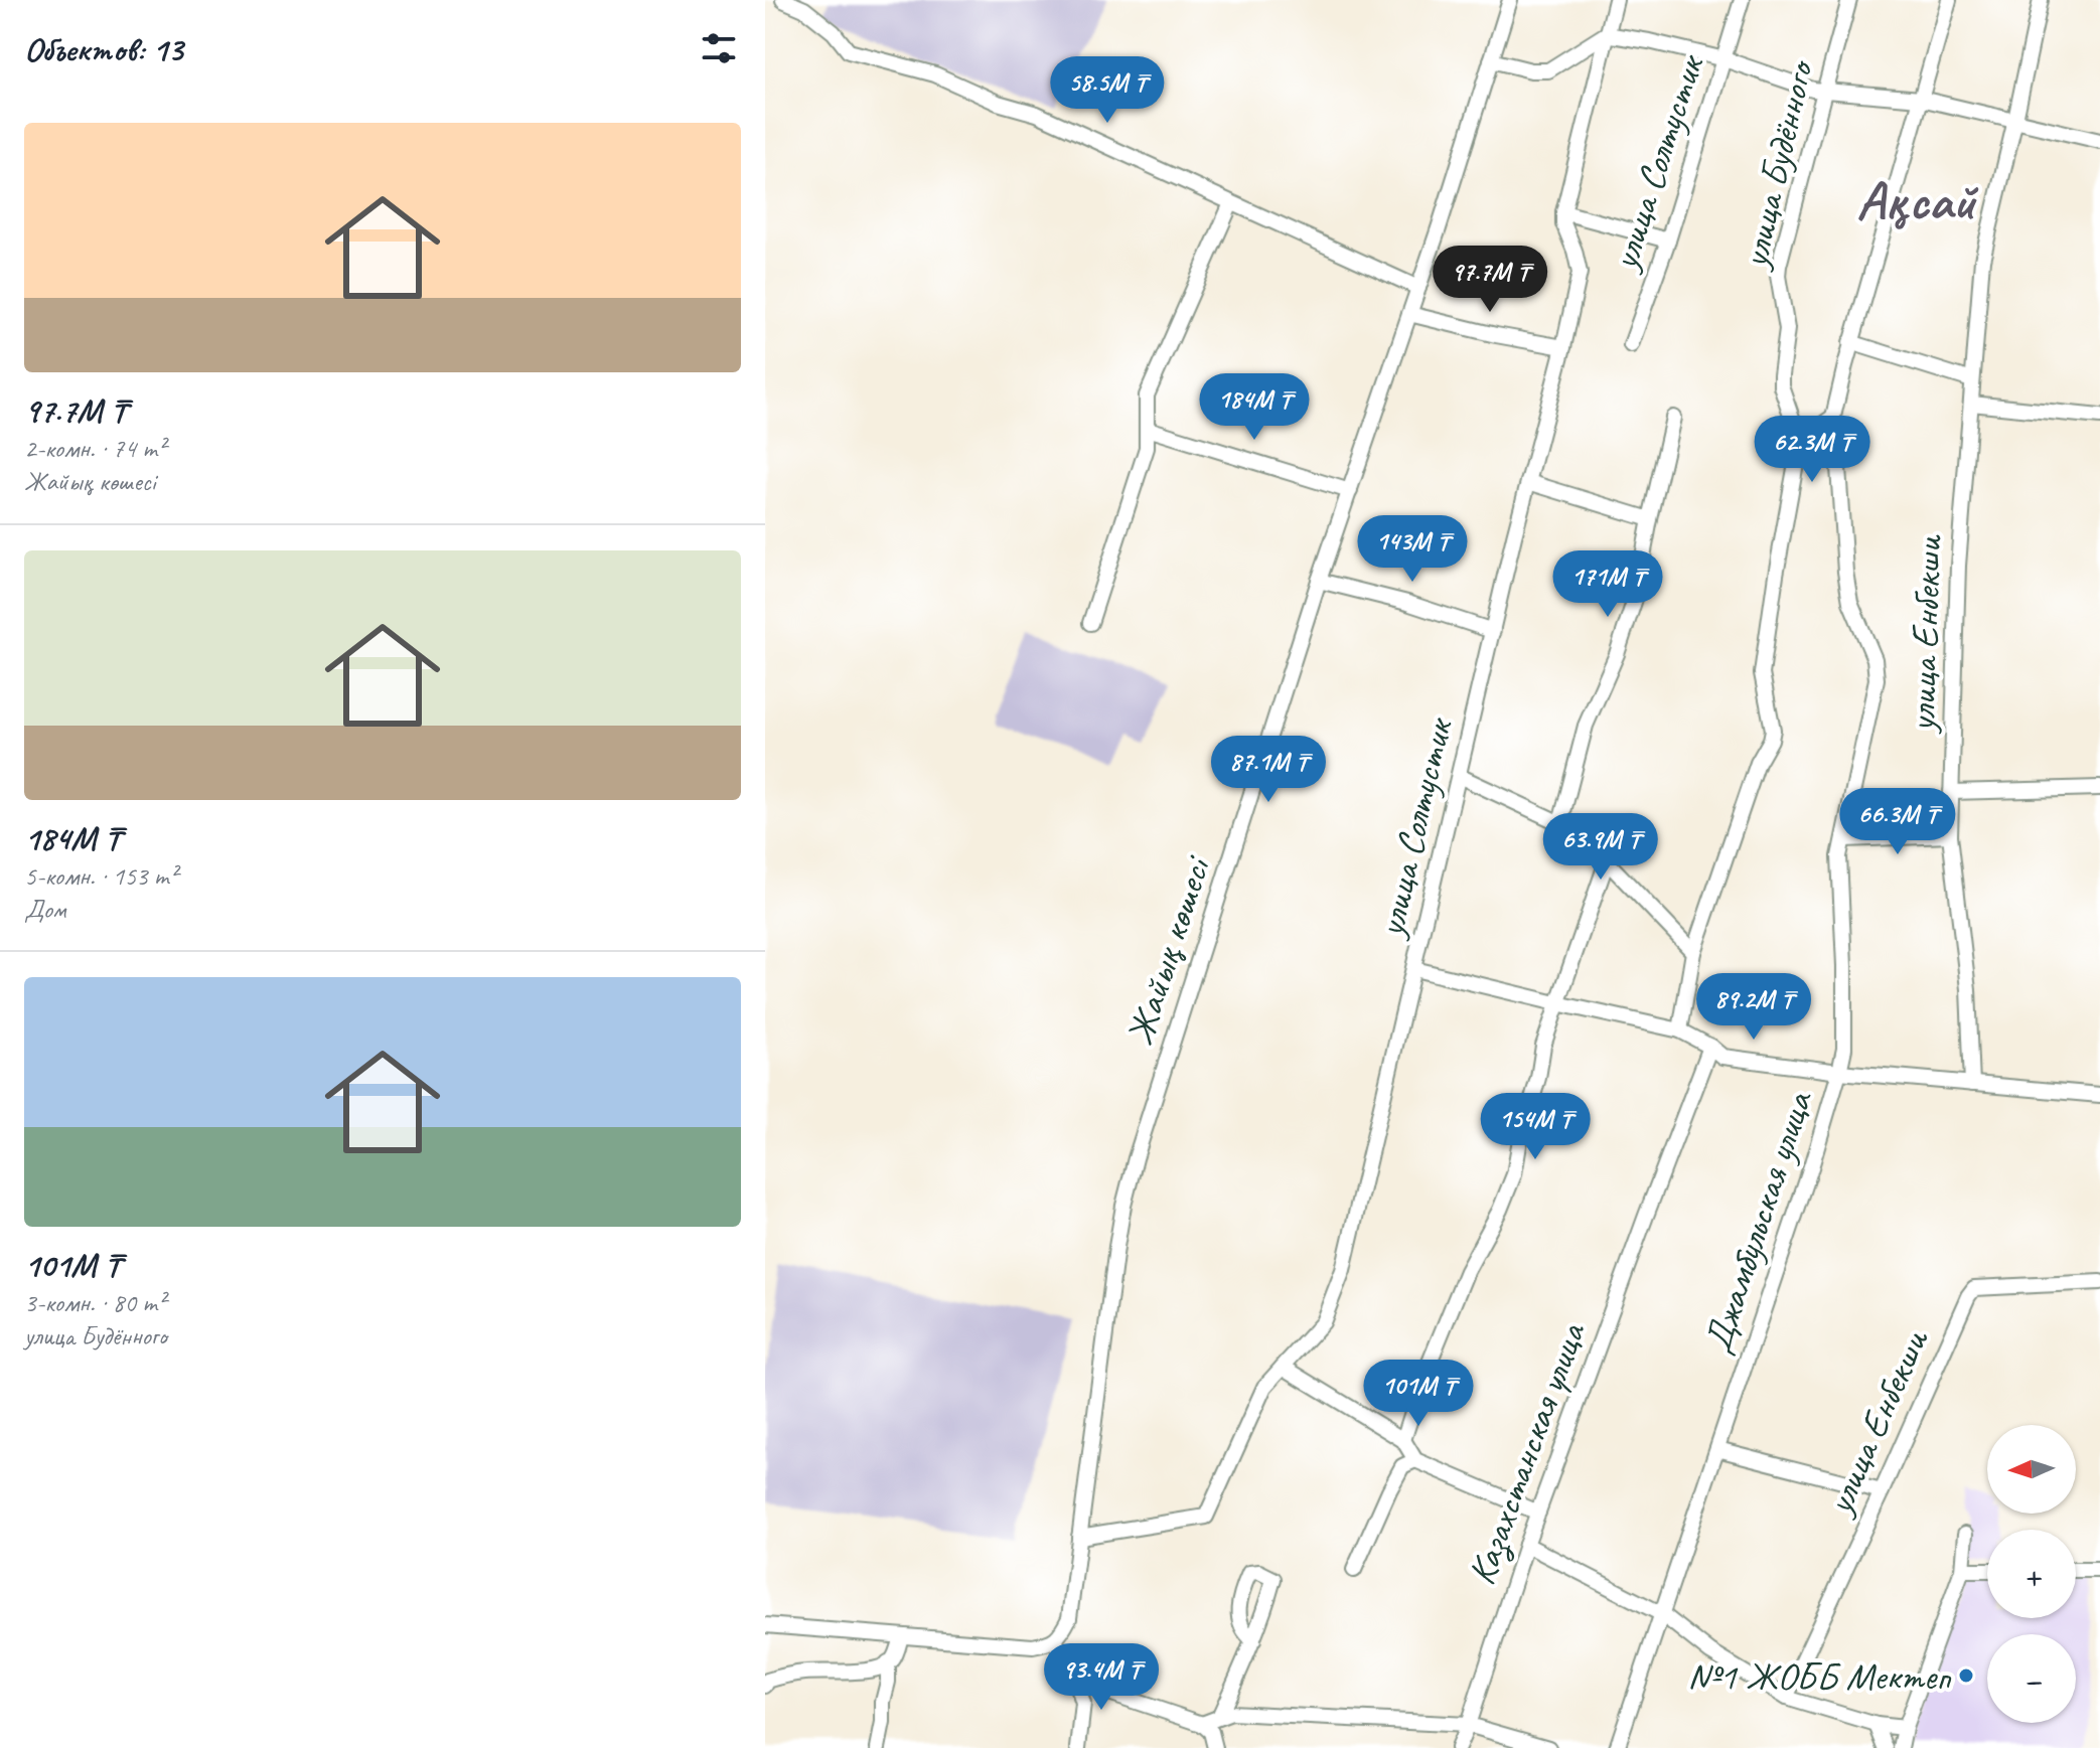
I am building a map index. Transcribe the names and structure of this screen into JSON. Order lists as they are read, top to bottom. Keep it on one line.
{"streets":{"street":["улица Солтустик","улица Будённого","улица Енбекши","Жайық көшесі","Джамбульская улица","Казахстанская улица"]},"crossings":[["улица Солтустик","Жайық көшесі"]],"districts":["Ақсай"],"places":["№1 ЖОББ Мектеп"],"north":"left","page":{"heading":"Объектов: 13","price":["58.5M ₸","97.7M ₸","184M ₸","62.3M ₸","143M ₸","171M ₸","87.1M ₸","66.3M ₸","63.9M ₸","89.2M ₸","154M ₸","101M ₸","93.4M ₸"],"list":[{"name":"97.7M ₸","note":"2-комн. · 74 m² · Жайық көшесі"},{"name":"184M ₸","note":"5-комн. · 153 m² · Дом"},{"name":"101M ₸","note":"3-комн. · 80 m² · улица Будённого"}],"map_buttons":["+","−"]}}
